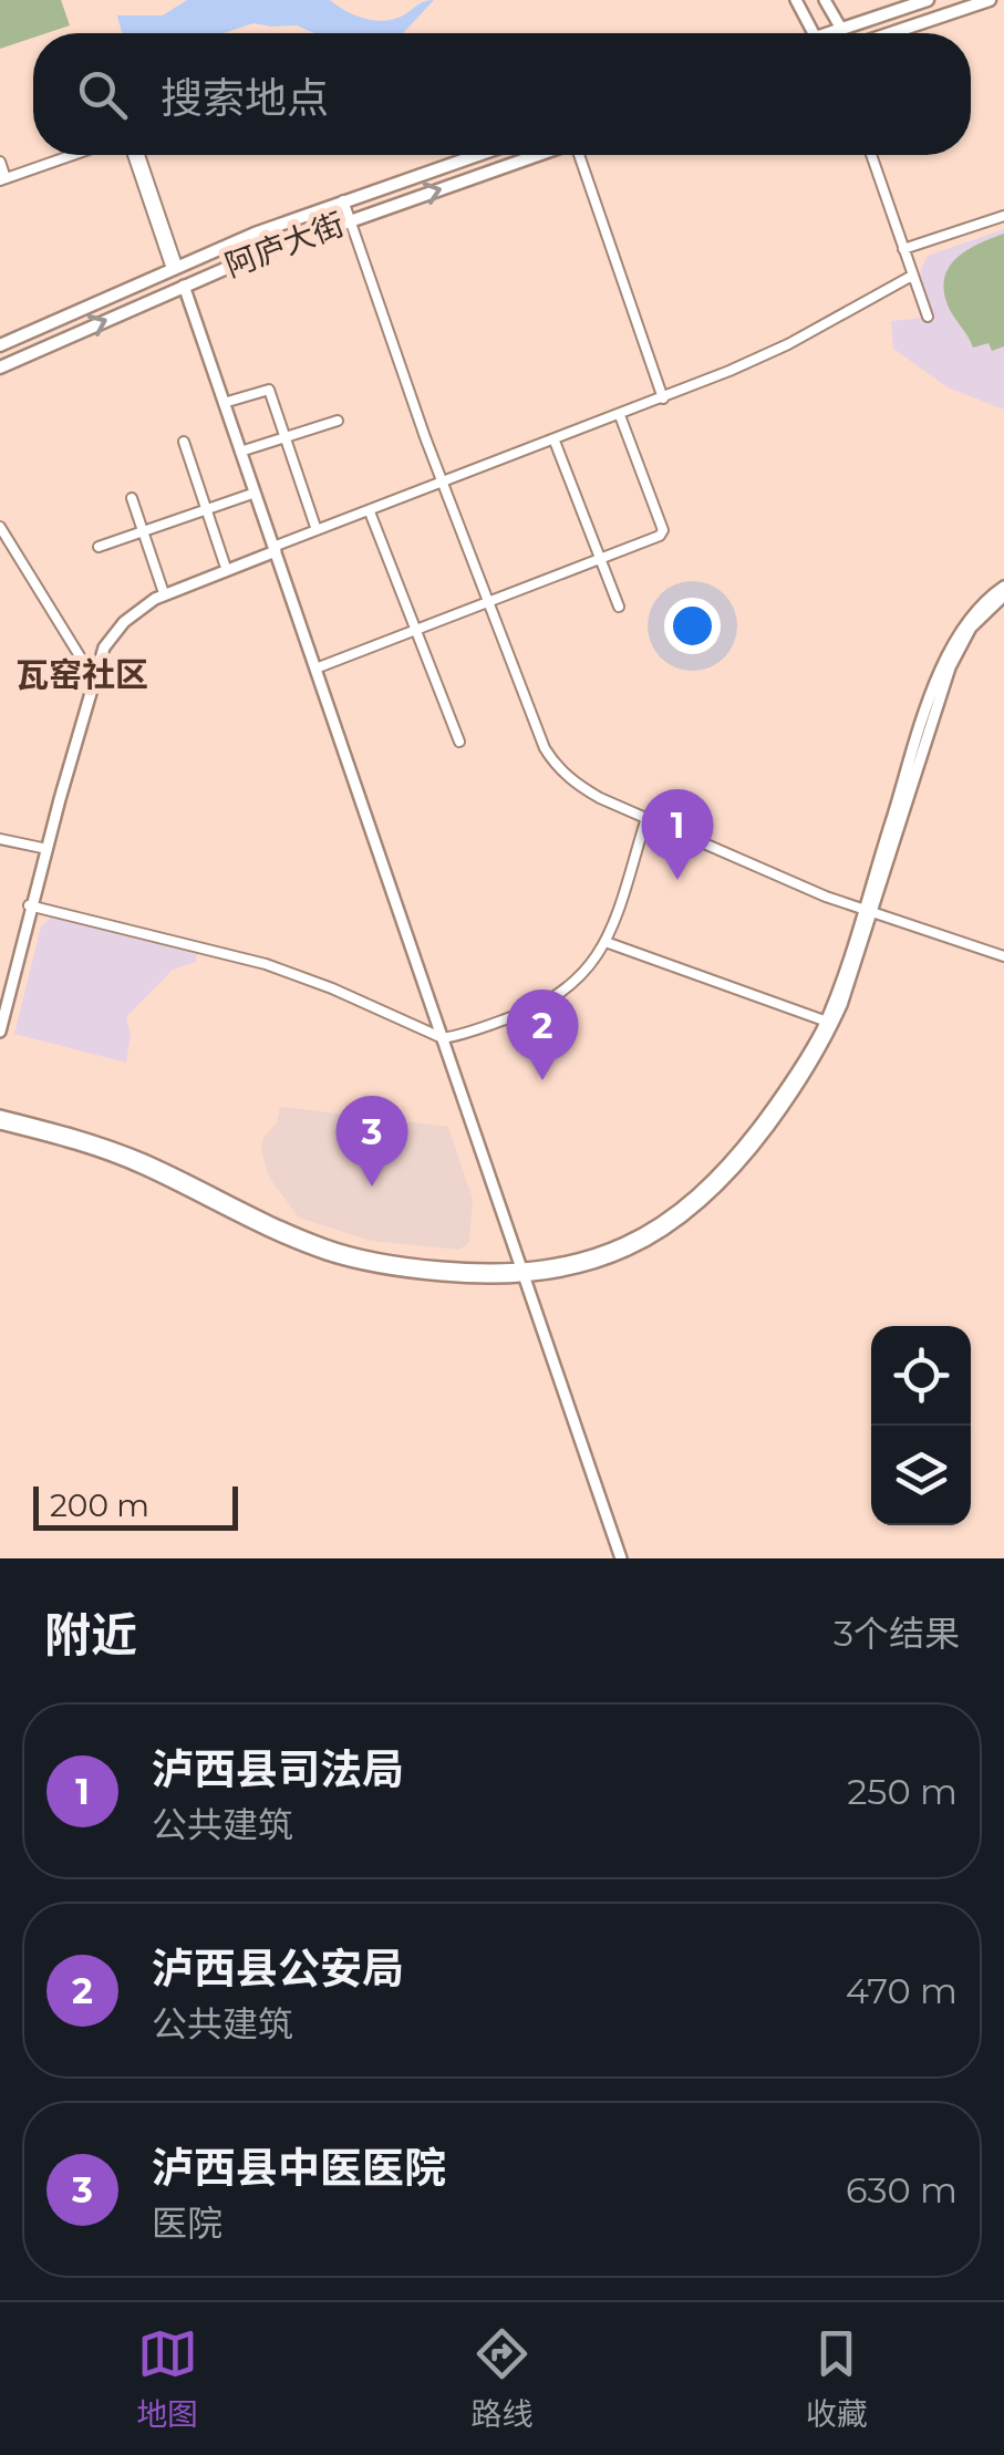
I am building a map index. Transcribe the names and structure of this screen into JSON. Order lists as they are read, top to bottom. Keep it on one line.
{"streets":{"highway":["阿庐大街"]},"districts":["瓦窑社区"],"scale_bar":"200 m","page":{"search":"搜索地点","pins":["1","2","3"],"scale":"200 m","heading":["附近","3个结果"],"list":[{"mark":"1","name":"泸西县司法局","note":"公共建筑","value":"250 m"},{"mark":"2","name":"泸西县公安局","note":"公共建筑","value":"470 m"},{"mark":"3","name":"泸西县中医医院","note":"医院","value":"630 m"}],"nav":["地图","路线","收藏"]}}
